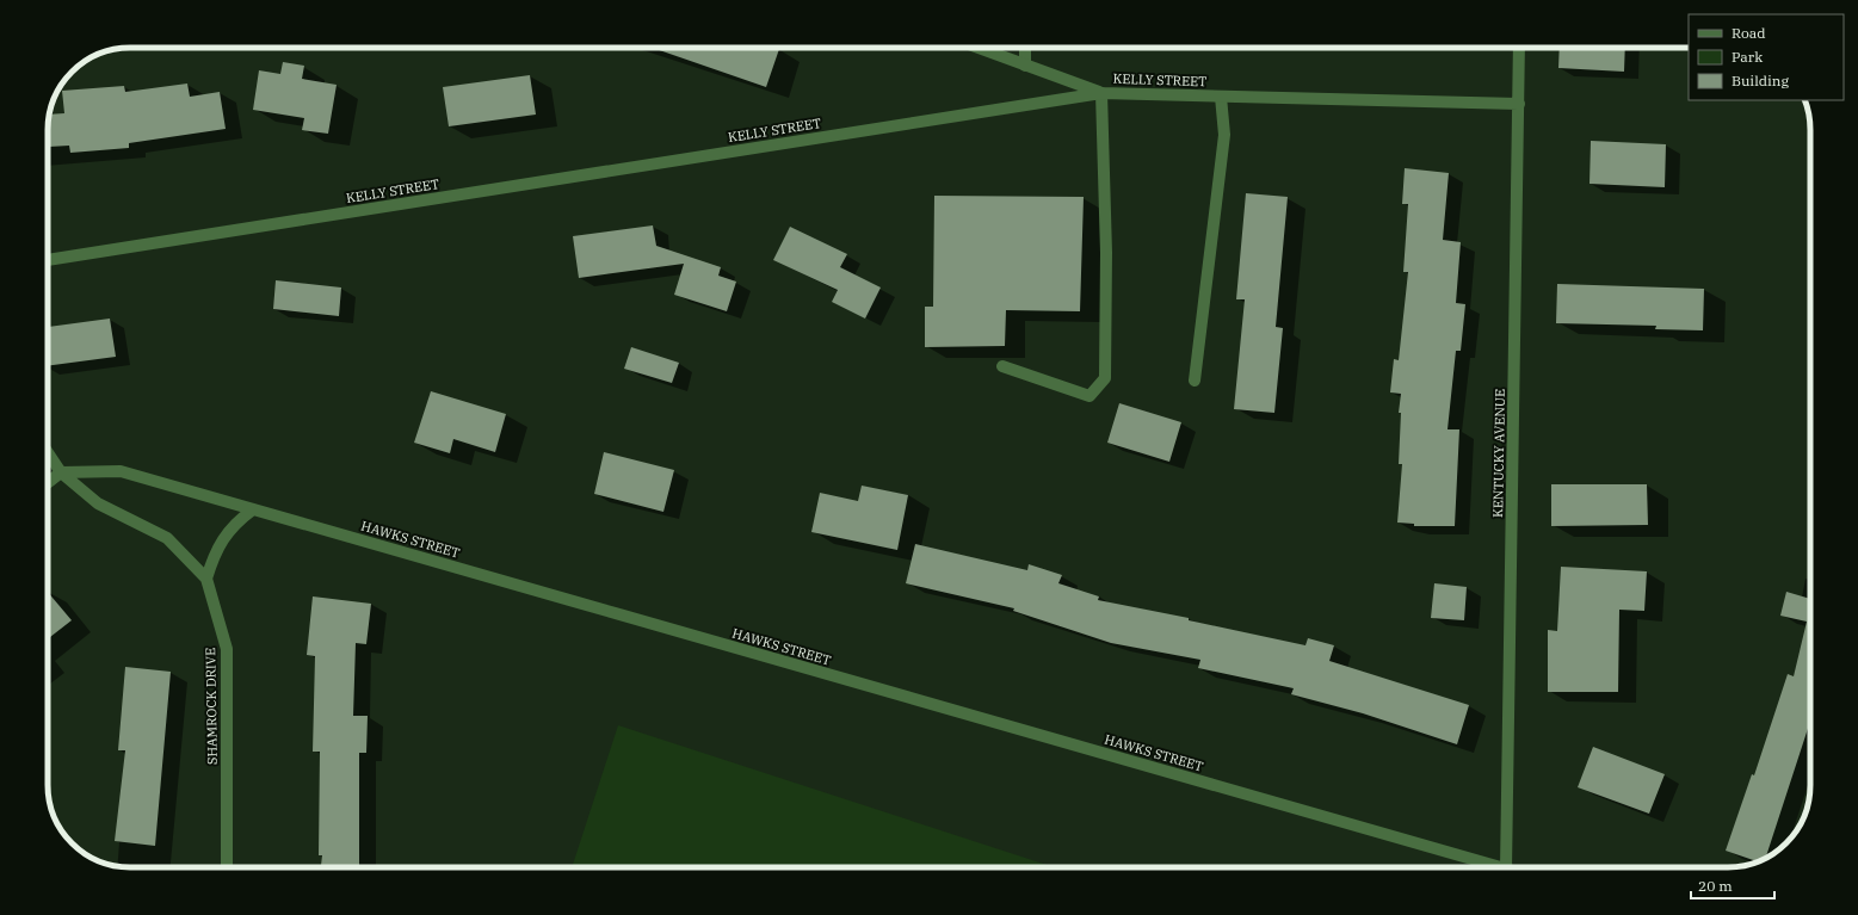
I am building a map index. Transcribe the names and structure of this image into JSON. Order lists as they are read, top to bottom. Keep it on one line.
{"streets":{"street":["KELLY STREET","KENTUCKY AVENUE","HAWKS STREET","SHAMROCK DRIVE"]},"crossings":[["KELLY STREET","KENTUCKY AVENUE"],["HAWKS STREET","SHAMROCK DRIVE"]],"legend":["Road","Park","Building"],"scale_bar":"20 m"}
